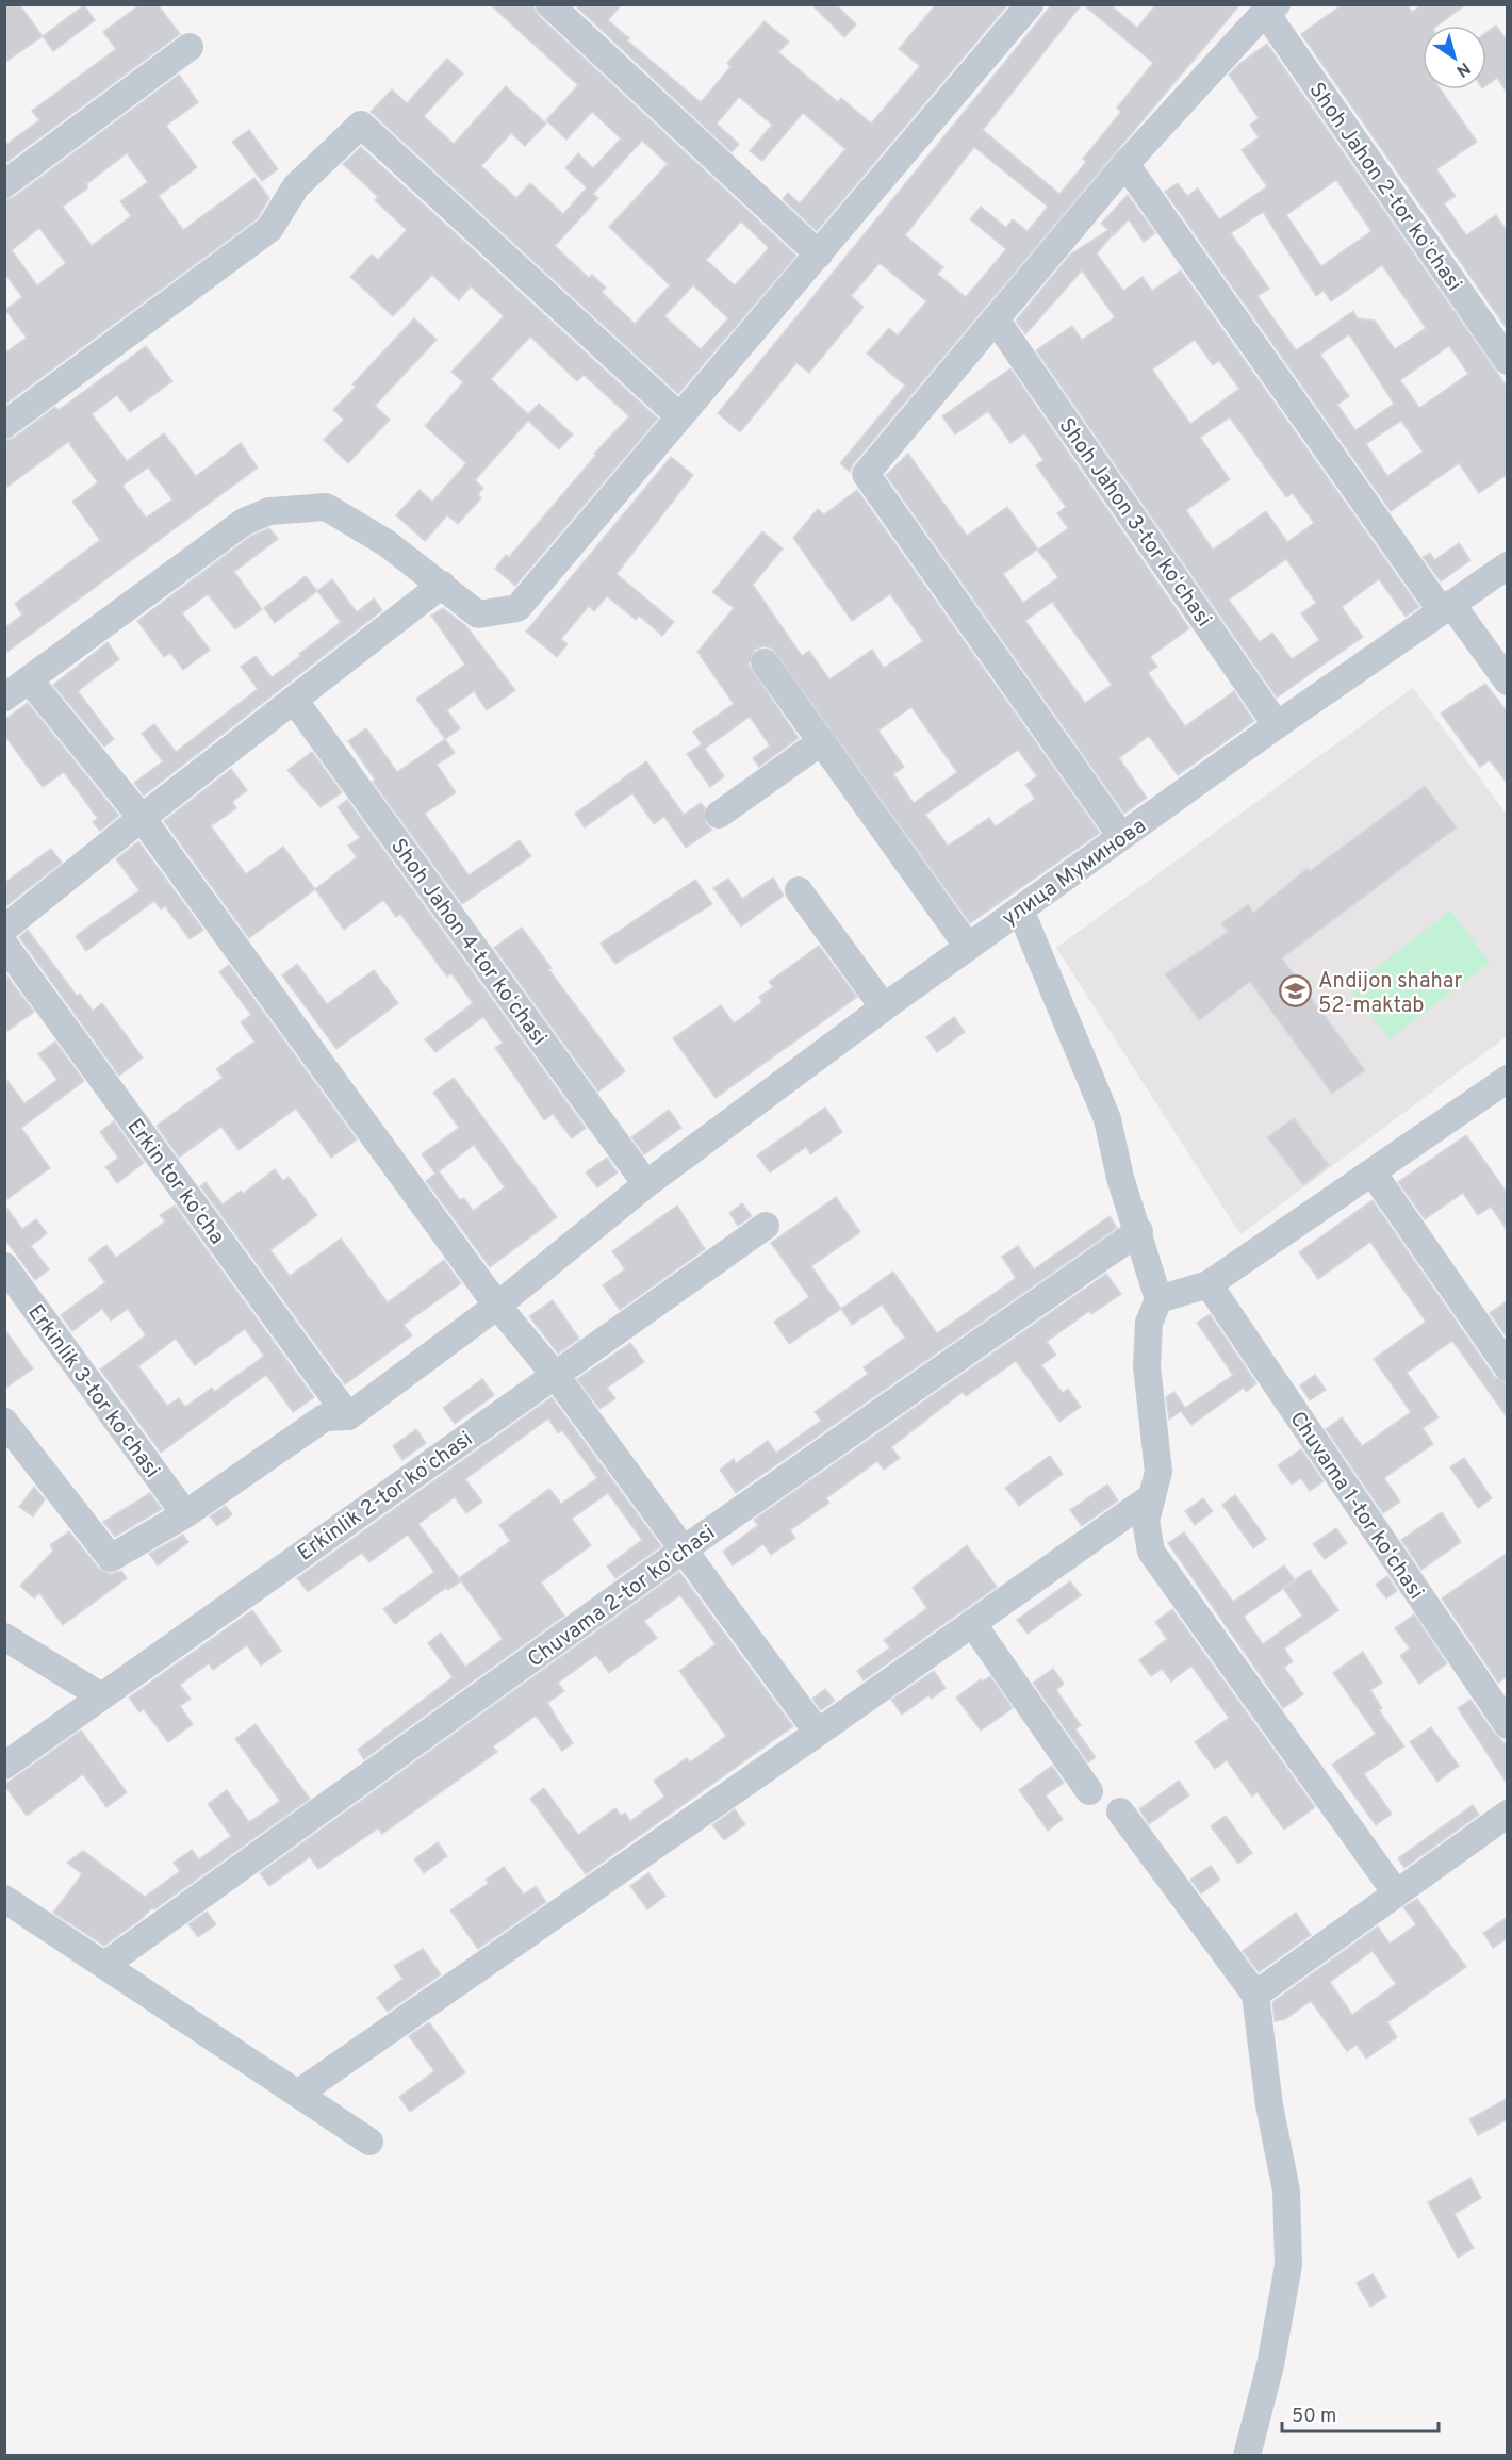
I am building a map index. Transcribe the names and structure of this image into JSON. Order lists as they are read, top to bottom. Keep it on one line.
{"streets":{"street":["Shoh Jahon 2-tor koʻchasi","Shoh Jahon 3-tor koʻchasi","улица Муминова","Shoh Jahon 4-tor koʻchasi","Erkin tor koʻcha","Erkinlik 3-tor koʻchasi","Erkinlik 2-tor koʻchasi","Chuvama 1-tor koʻchasi","Chuvama 2-tor koʻchasi"]},"crossings":[["Shoh Jahon 3-tor koʻchasi","улица Муминова"],["улица Муминова","Shoh Jahon 4-tor koʻchasi"],["улица Муминова","Erkin tor koʻcha"]],"places":{"school or university":["Andijon shahar 52-maktab"]},"scale_bar":"50 m","north":"bottom right"}
